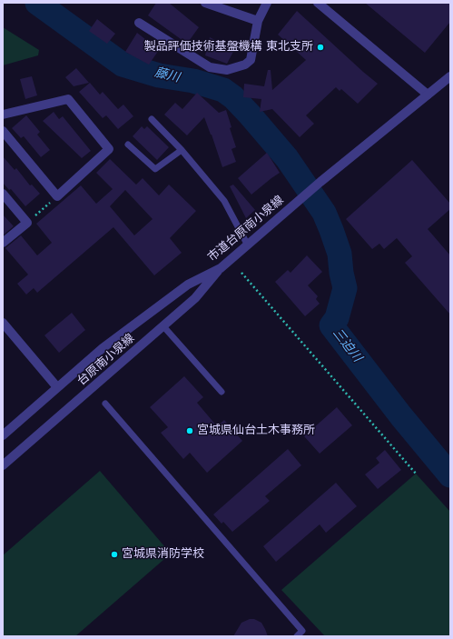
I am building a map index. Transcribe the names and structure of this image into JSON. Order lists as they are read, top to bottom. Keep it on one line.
{"streets":{"street":["市道台原南小泉線","台原南小泉線"]},"crossings":[["市道台原南小泉線","台原南小泉線"]],"water":["藤川","三迫川"],"places":["製品評価技術基盤機構 東北支所","宮城県仙台土木事務所","宮城県消防学校"]}
